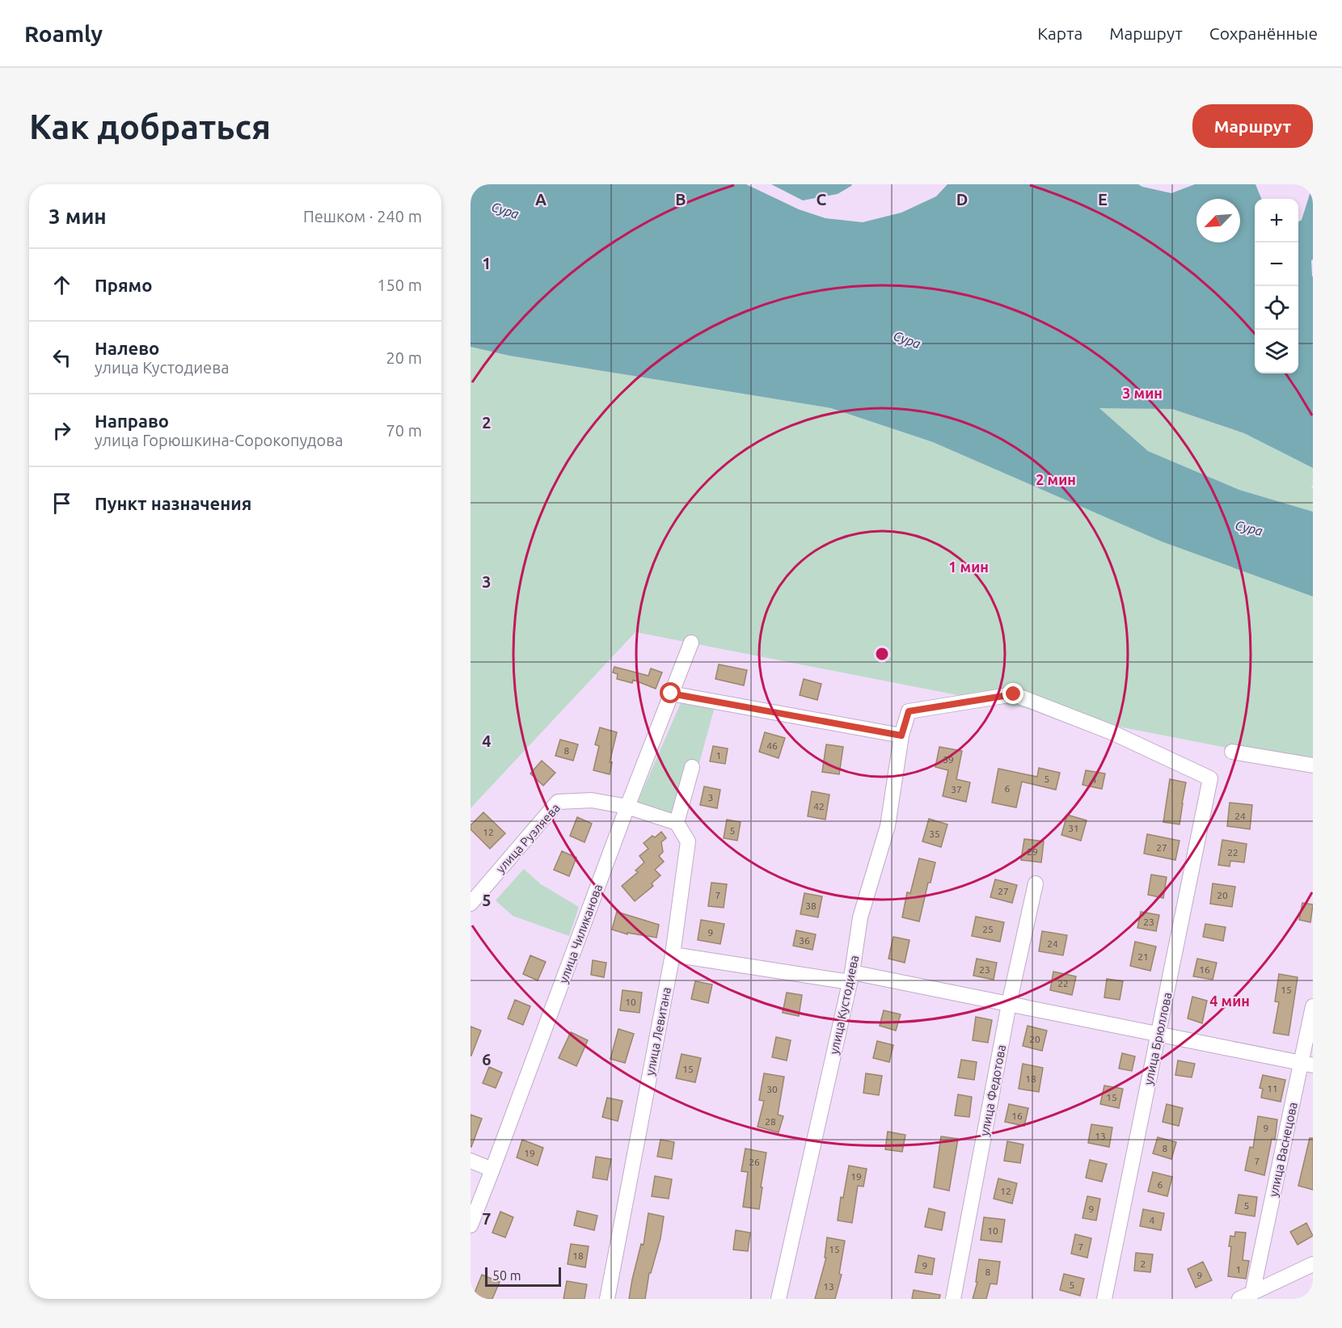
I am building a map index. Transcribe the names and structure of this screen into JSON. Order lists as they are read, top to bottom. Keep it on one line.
{"streets":{"street":["улица Рузляева","улица Чиликанова","улица Кустодиева","улица Левитана","улица Брюллова","улица Федотова","улица Васнецова"]},"crossings":[["улица Рузляева","улица Чиликанова"],["улица Рузляева","улица Левитана"],["улица Кустодиева","улица Брюллова"]],"water":["Сура"],"house_numbers":["46","8","1","39","5","4","6","37","3","42","24","31","5","12","35","27","29","22","27","7","20","38","23","25","9","36","24","21","23","16","22","15","10","20","15","18","11","30","15","16","28","9","13","8","19","7","26","19","6","12","5","9","4","10","7","15","18","2","9","1","8","9","5","13"],"scale_bar":"50 m","north":"bottom left","page":{"header":"Roamly","nav":["Карта","Маршрут","Сохранённые"],"buttons":"Маршрут","title":"Как добраться","heading":["3 мин","Пешком · 240 m"],"map_buttons":["+","−"],"list":[["Прямо","150 m"],["Налево","улица Кустодиева","20 m"],["Направо","улица Горюшкина-Сорокопудова","70 m"],"Пункт назначения"],"scale":"50 m"},"grid":{"columns":["A","B","C","D","E"],"rows":["1","2","3","4","5","6","7"]},"rings":["3 мин","2 мин","1 мин","4 мин"]}
